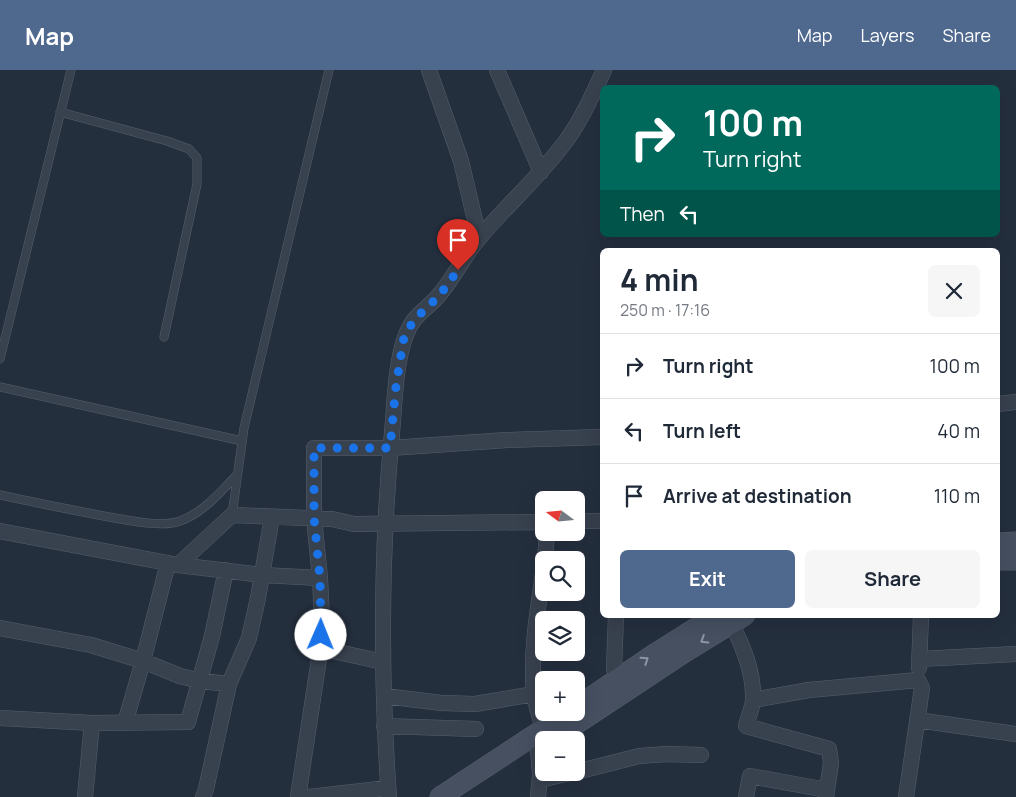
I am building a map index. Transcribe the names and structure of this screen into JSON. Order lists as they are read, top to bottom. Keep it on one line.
{"north":"left","page":{"header":"Map","nav":["Map","Layers","Share"],"turn":["100 m","Turn right"],"then":"Then","heading":["4 min","250 m · 17:16"],"list":[{"name":"Turn right","value":"100 m"},{"name":"Turn left","value":"40 m"},{"name":"Arrive at destination","value":"110 m"}],"map_buttons":["+","−"],"buttons":["Exit","Share"]}}
